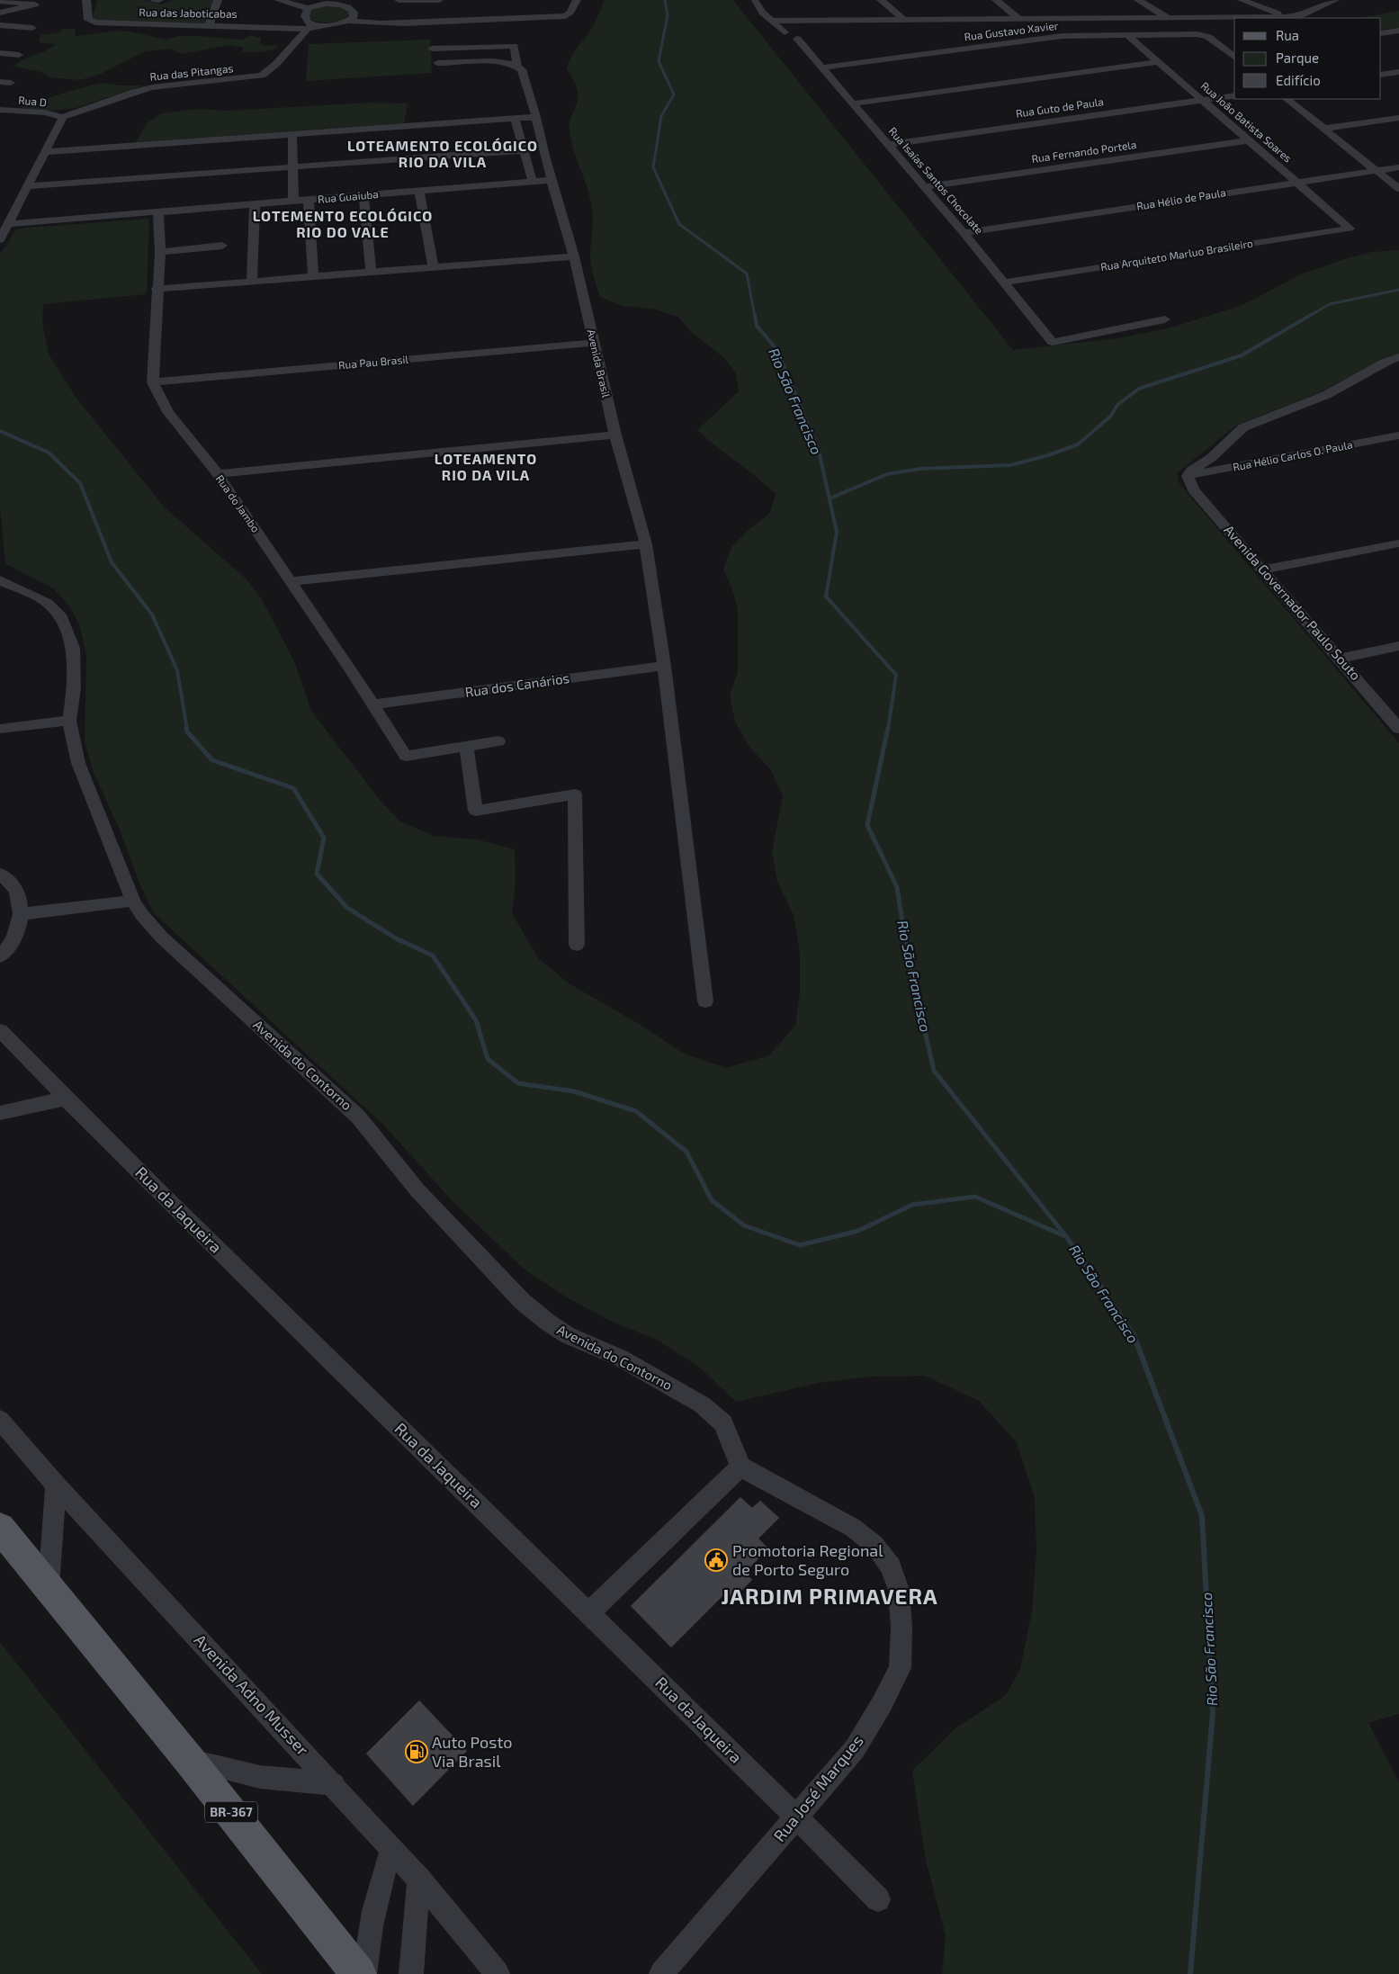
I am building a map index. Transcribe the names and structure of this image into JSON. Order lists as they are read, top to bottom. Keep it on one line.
{"streets":{"main road":["BR-367"],"street":["Rua das Jaboticabas","Rua Gustavo Xavier","Rua das Pitangas","Rua D","Rua Guto de Paula","Rua João Batista Soares","Rua Fernando Portela","Rua Isaías Santos Chocolate","Rua Guaiuba","Rua Hélio de Paula","Rua Arquiteto Marluo Brasileiro","Rua Pau Brasil","Avenida Brasil","Rua Hélio Carlos O. Paula","Rua do Jambo","Avenida Governador Paulo Souto","Rua dos Canários","Avenida do Contorno","Rua da Jaqueira","Avenida Adno Musser","Rua José Marques"]},"crossings":[["Rua das Jaboticabas","Rua das Pitangas"],["Rua Gustavo Xavier","Rua João Batista Soares"],["Rua Gustavo Xavier","Rua Isaías Santos Chocolate"],["Rua das Pitangas","Rua D"],["Rua Guto de Paula","Rua João Batista Soares"],["Rua Guto de Paula","Rua Isaías Santos Chocolate"],["Rua João Batista Soares","Rua Fernando Portela"],["Rua João Batista Soares","Rua Hélio de Paula"],["Rua João Batista Soares","Rua Arquiteto Marluo Brasileiro"],["Rua Fernando Portela","Rua Isaías Santos Chocolate"],["Rua Isaías Santos Chocolate","Rua Hélio de Paula"],["Rua Isaías Santos Chocolate","Rua Arquiteto Marluo Brasileiro"],["Rua Guaiuba","Avenida Brasil"],["Rua Pau Brasil","Avenida Brasil"],["Rua Pau Brasil","Rua do Jambo"],["Avenida Brasil","Rua dos Canários"],["Rua Hélio Carlos O. Paula","Avenida Governador Paulo Souto"],["Rua do Jambo","Rua dos Canários"],["Avenida do Contorno","Rua José Marques"],["Rua da Jaqueira","Rua José Marques"]],"districts":["LOTEAMENTO ECOLÓGICO RIO DA VILA","LOTEMENTO ECOLÓGICO RIO DO VALE","LOTEAMENTO RIO DA VILA","JARDIM PRIMAVERA"],"water":["Rio São Francisco"],"places":{"public building":["Promotoria Regional de Porto Seguro"],"fuel station":["Auto Posto Via Brasil"]},"legend":["Rua","Parque","Edifício"]}
